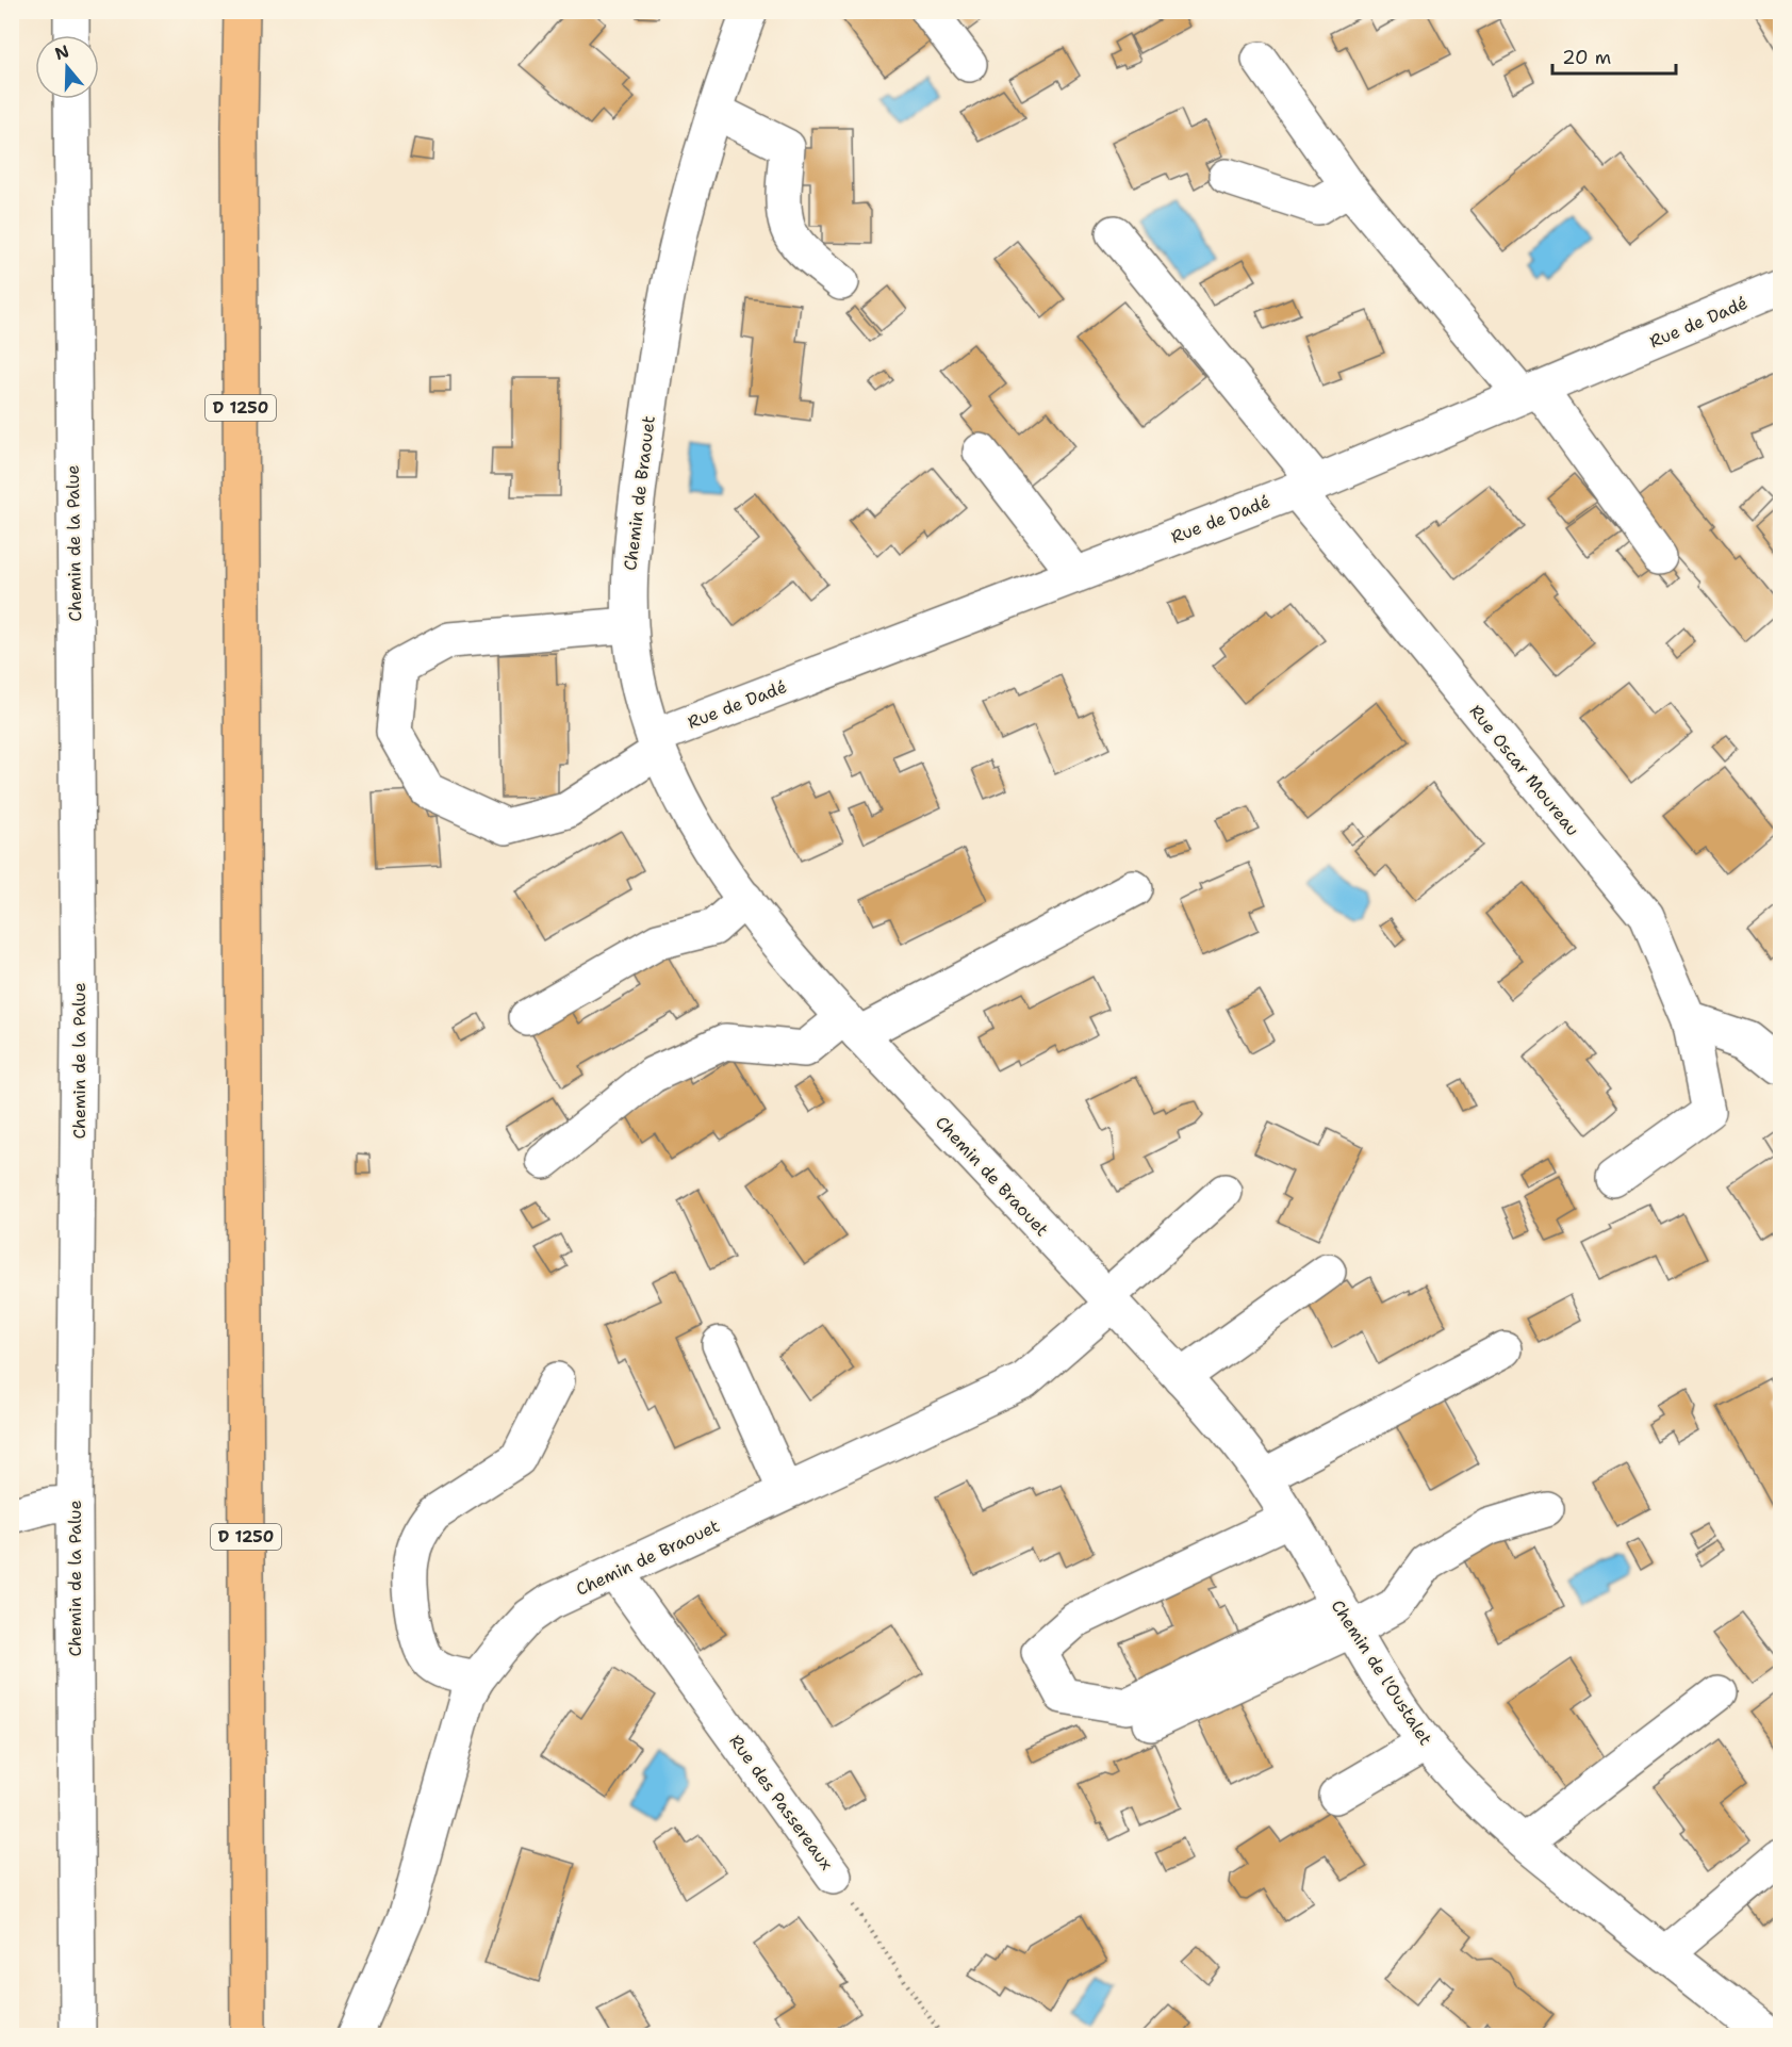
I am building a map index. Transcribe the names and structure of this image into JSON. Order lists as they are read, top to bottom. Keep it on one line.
{"streets":{"main road":["D 1250"],"street":["Rue de Dadé","Chemin de Braouet","Chemin de la Palue","Rue Oscar Moureau","Chemin de l'Oustalet","Rue des Passereaux"]},"crossings":[["Rue de Dadé","Chemin de Braouet"],["Rue de Dadé","Rue Oscar Moureau"],["Chemin de Braouet","Chemin de l'Oustalet"],["Chemin de Braouet","Rue des Passereaux"]],"scale_bar":"20 m","north":"top"}
